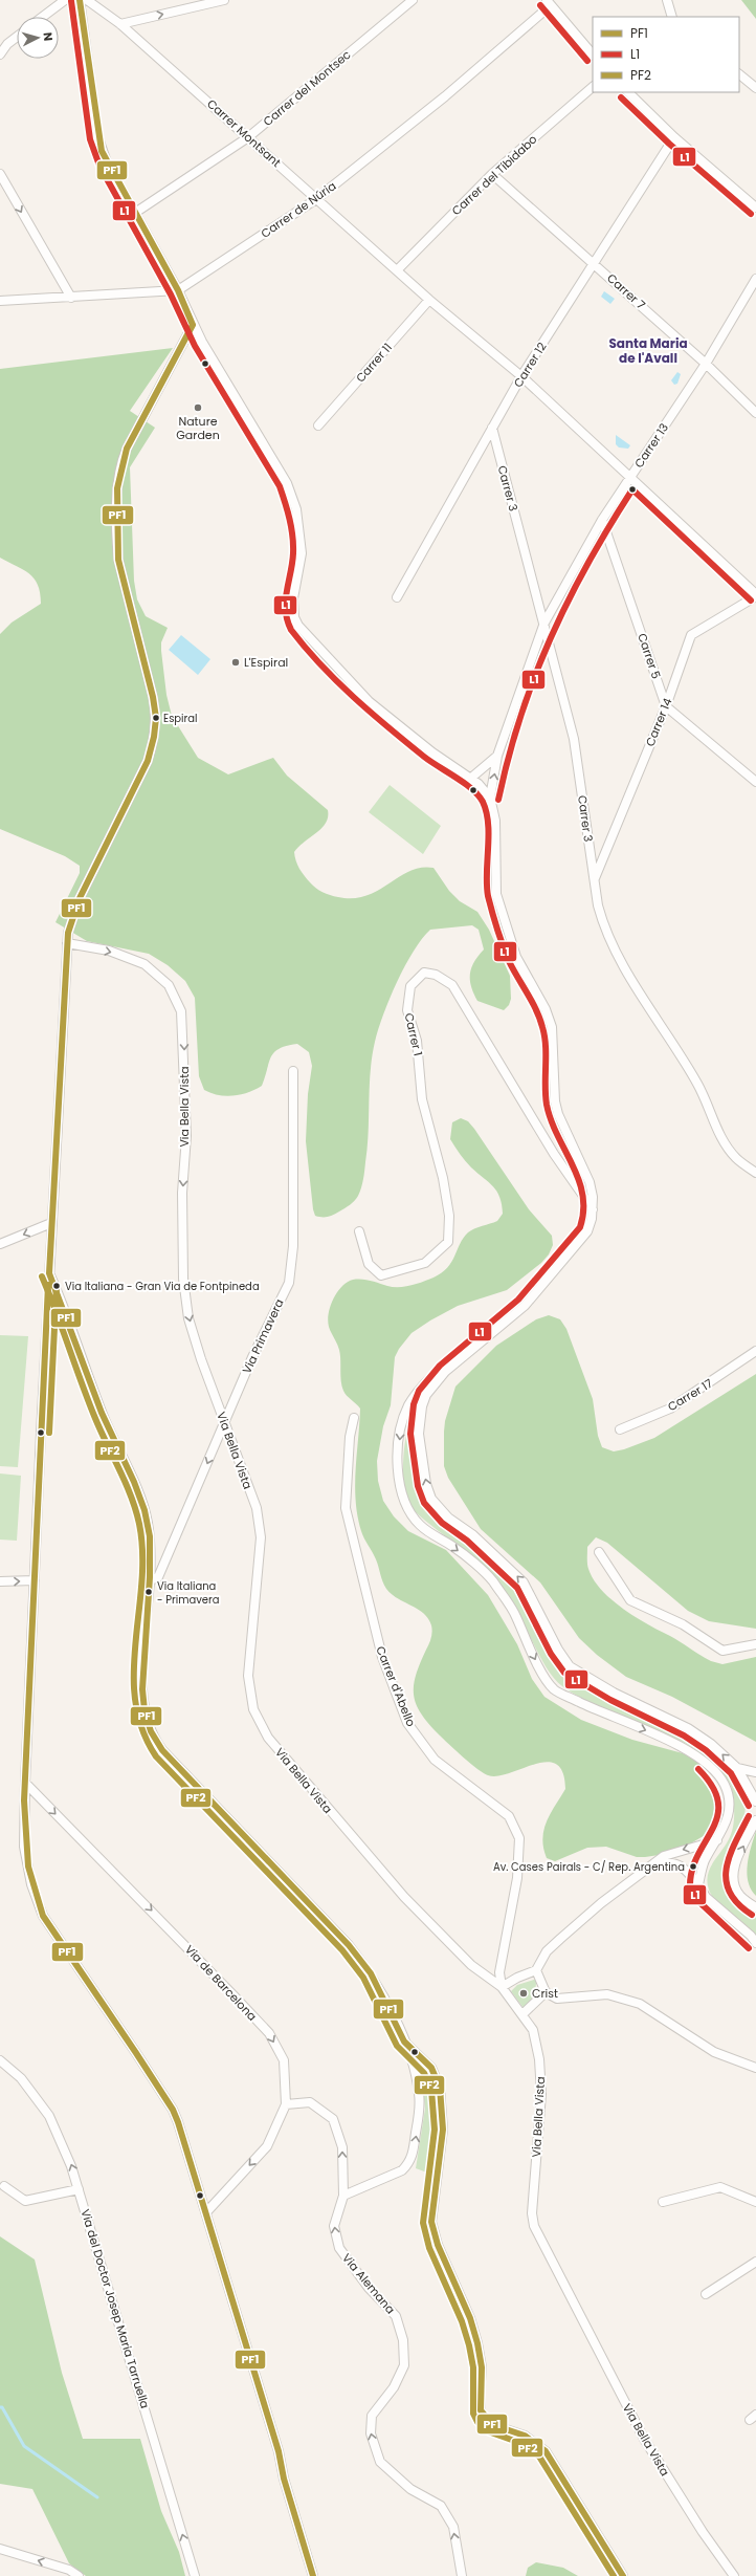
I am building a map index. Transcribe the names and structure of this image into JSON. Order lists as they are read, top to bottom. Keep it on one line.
{"streets":{"street":["Carrer del Montsec","Carrer Montsant","Carrer del Tibidabo","Carrer de Núria","Carrer 7","Carrer 11","Carrer 12","Carrer 13","Carrer 3","Carrer 5","Carrer 14","Carrer 1","Via Bella Vista","Via Primavera","Carrer 17","Carrer d'Abello","Via de Barcelona","Via Alemana","Via del Doctor Josep Maria Tarruella"]},"crossings":[["Carrer del Montsec","Carrer Montsant"],["Carrer Montsant","Carrer del Tibidabo"],["Carrer Montsant","Carrer de Núria"],["Carrer Montsant","Carrer 11"],["Carrer Montsant","Carrer 12"],["Carrer Montsant","Carrer 13"],["Carrer Montsant","Carrer 14"],["Carrer del Tibidabo","Carrer 7"],["Carrer 7","Carrer 12"],["Carrer 7","Carrer 13"],["Carrer 12","Carrer 3"],["Carrer 13","Carrer 3"],["Carrer 13","Carrer 5"],["Carrer 3","Carrer 14"],["Carrer 5","Carrer 14"],["Via Bella Vista","Via Primavera"],["Via Bella Vista","Carrer d'Abello"]],"one_way":["Via Alemana","Via del Doctor Josep Maria Tarruella"],"districts":["Santa Maria de l'Avall"],"places":["Nature Garden","L'Espiral","Espiral","Via Italiana - Gran Via de Fontpineda","Via Italiana - Primavera","Av. Cases Pairals - C/ Rep. Argentina","Crist"],"lines":["transit line PF1","transit line L1","transit line PF2"],"legend":["PF1","L1","PF2"],"north":"right"}
